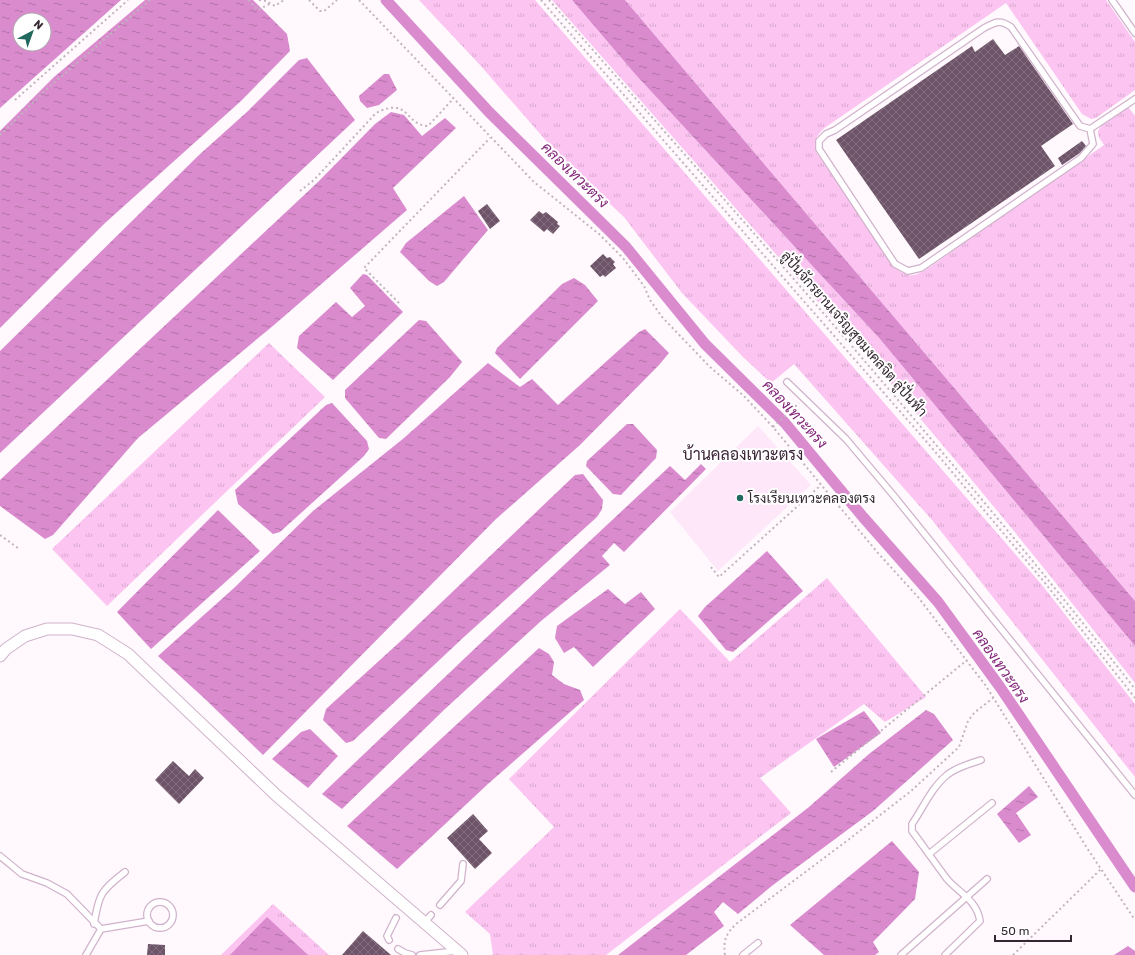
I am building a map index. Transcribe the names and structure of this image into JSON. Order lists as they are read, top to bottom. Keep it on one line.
{"streets":{"path":["ลู่ปั่นจักรยานเจริญสุขมงคลจิต ลู่ปั่นฟ้า"]},"districts":["บ้านคลองเทวะตรง"],"water":["คลองเทวะตรง"],"places":["โรงเรียนเทวะคลองตรง"],"scale_bar":"50 m","north":"top right"}
